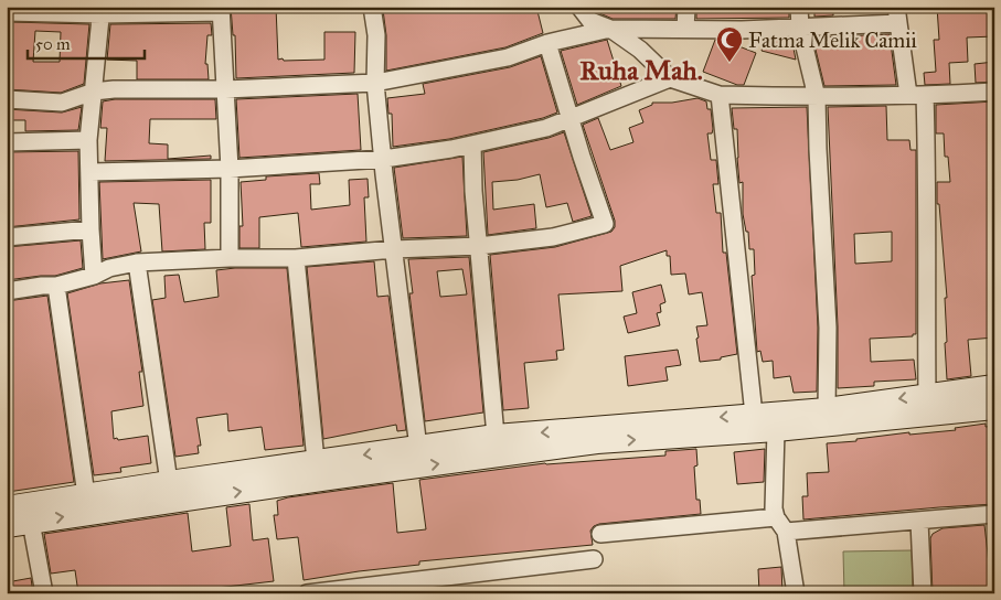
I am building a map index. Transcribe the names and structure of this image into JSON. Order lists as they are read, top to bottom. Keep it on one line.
{"districts":["Ruha Mah."],"places":{"mosque":["Fatma Melik Camii"]},"scale_bar":"50 m"}
